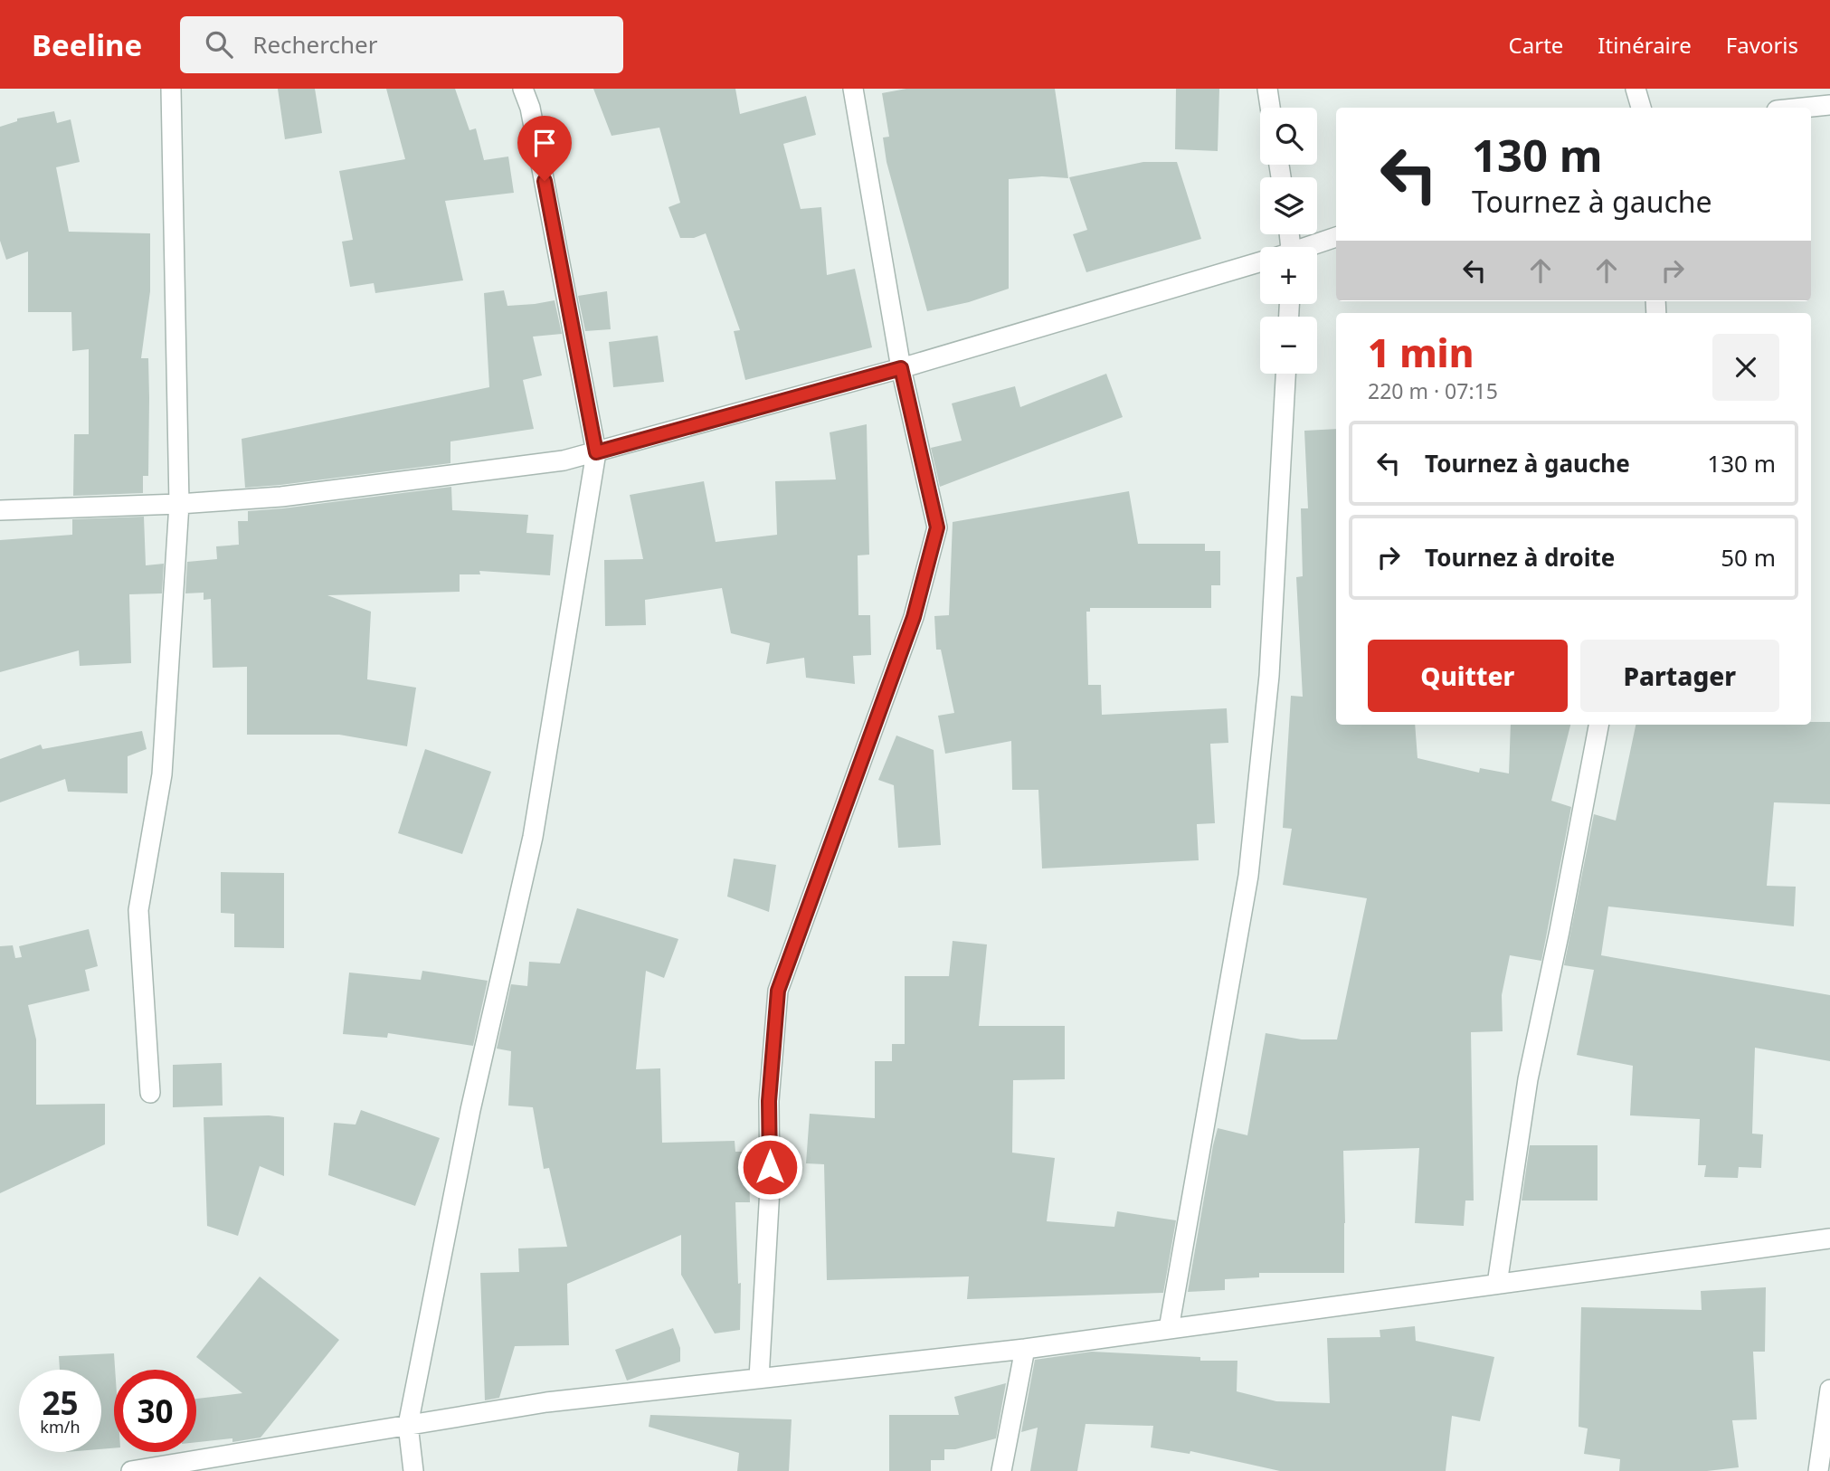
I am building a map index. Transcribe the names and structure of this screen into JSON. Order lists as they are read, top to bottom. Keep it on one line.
{"page":{"header":"Beeline","search":"Rechercher","nav":["Carte","Itinéraire","Favoris"],"map_buttons":["+","−"],"turn":["130 m","Tournez à gauche"],"heading":["1 min","220 m · 07:15"],"list":[{"name":"Tournez à gauche","value":"130 m"},{"name":"Tournez à droite","value":"50 m"}],"buttons":["Quitter","Partager"],"speed":"25 km/h","limit":"30"}}
